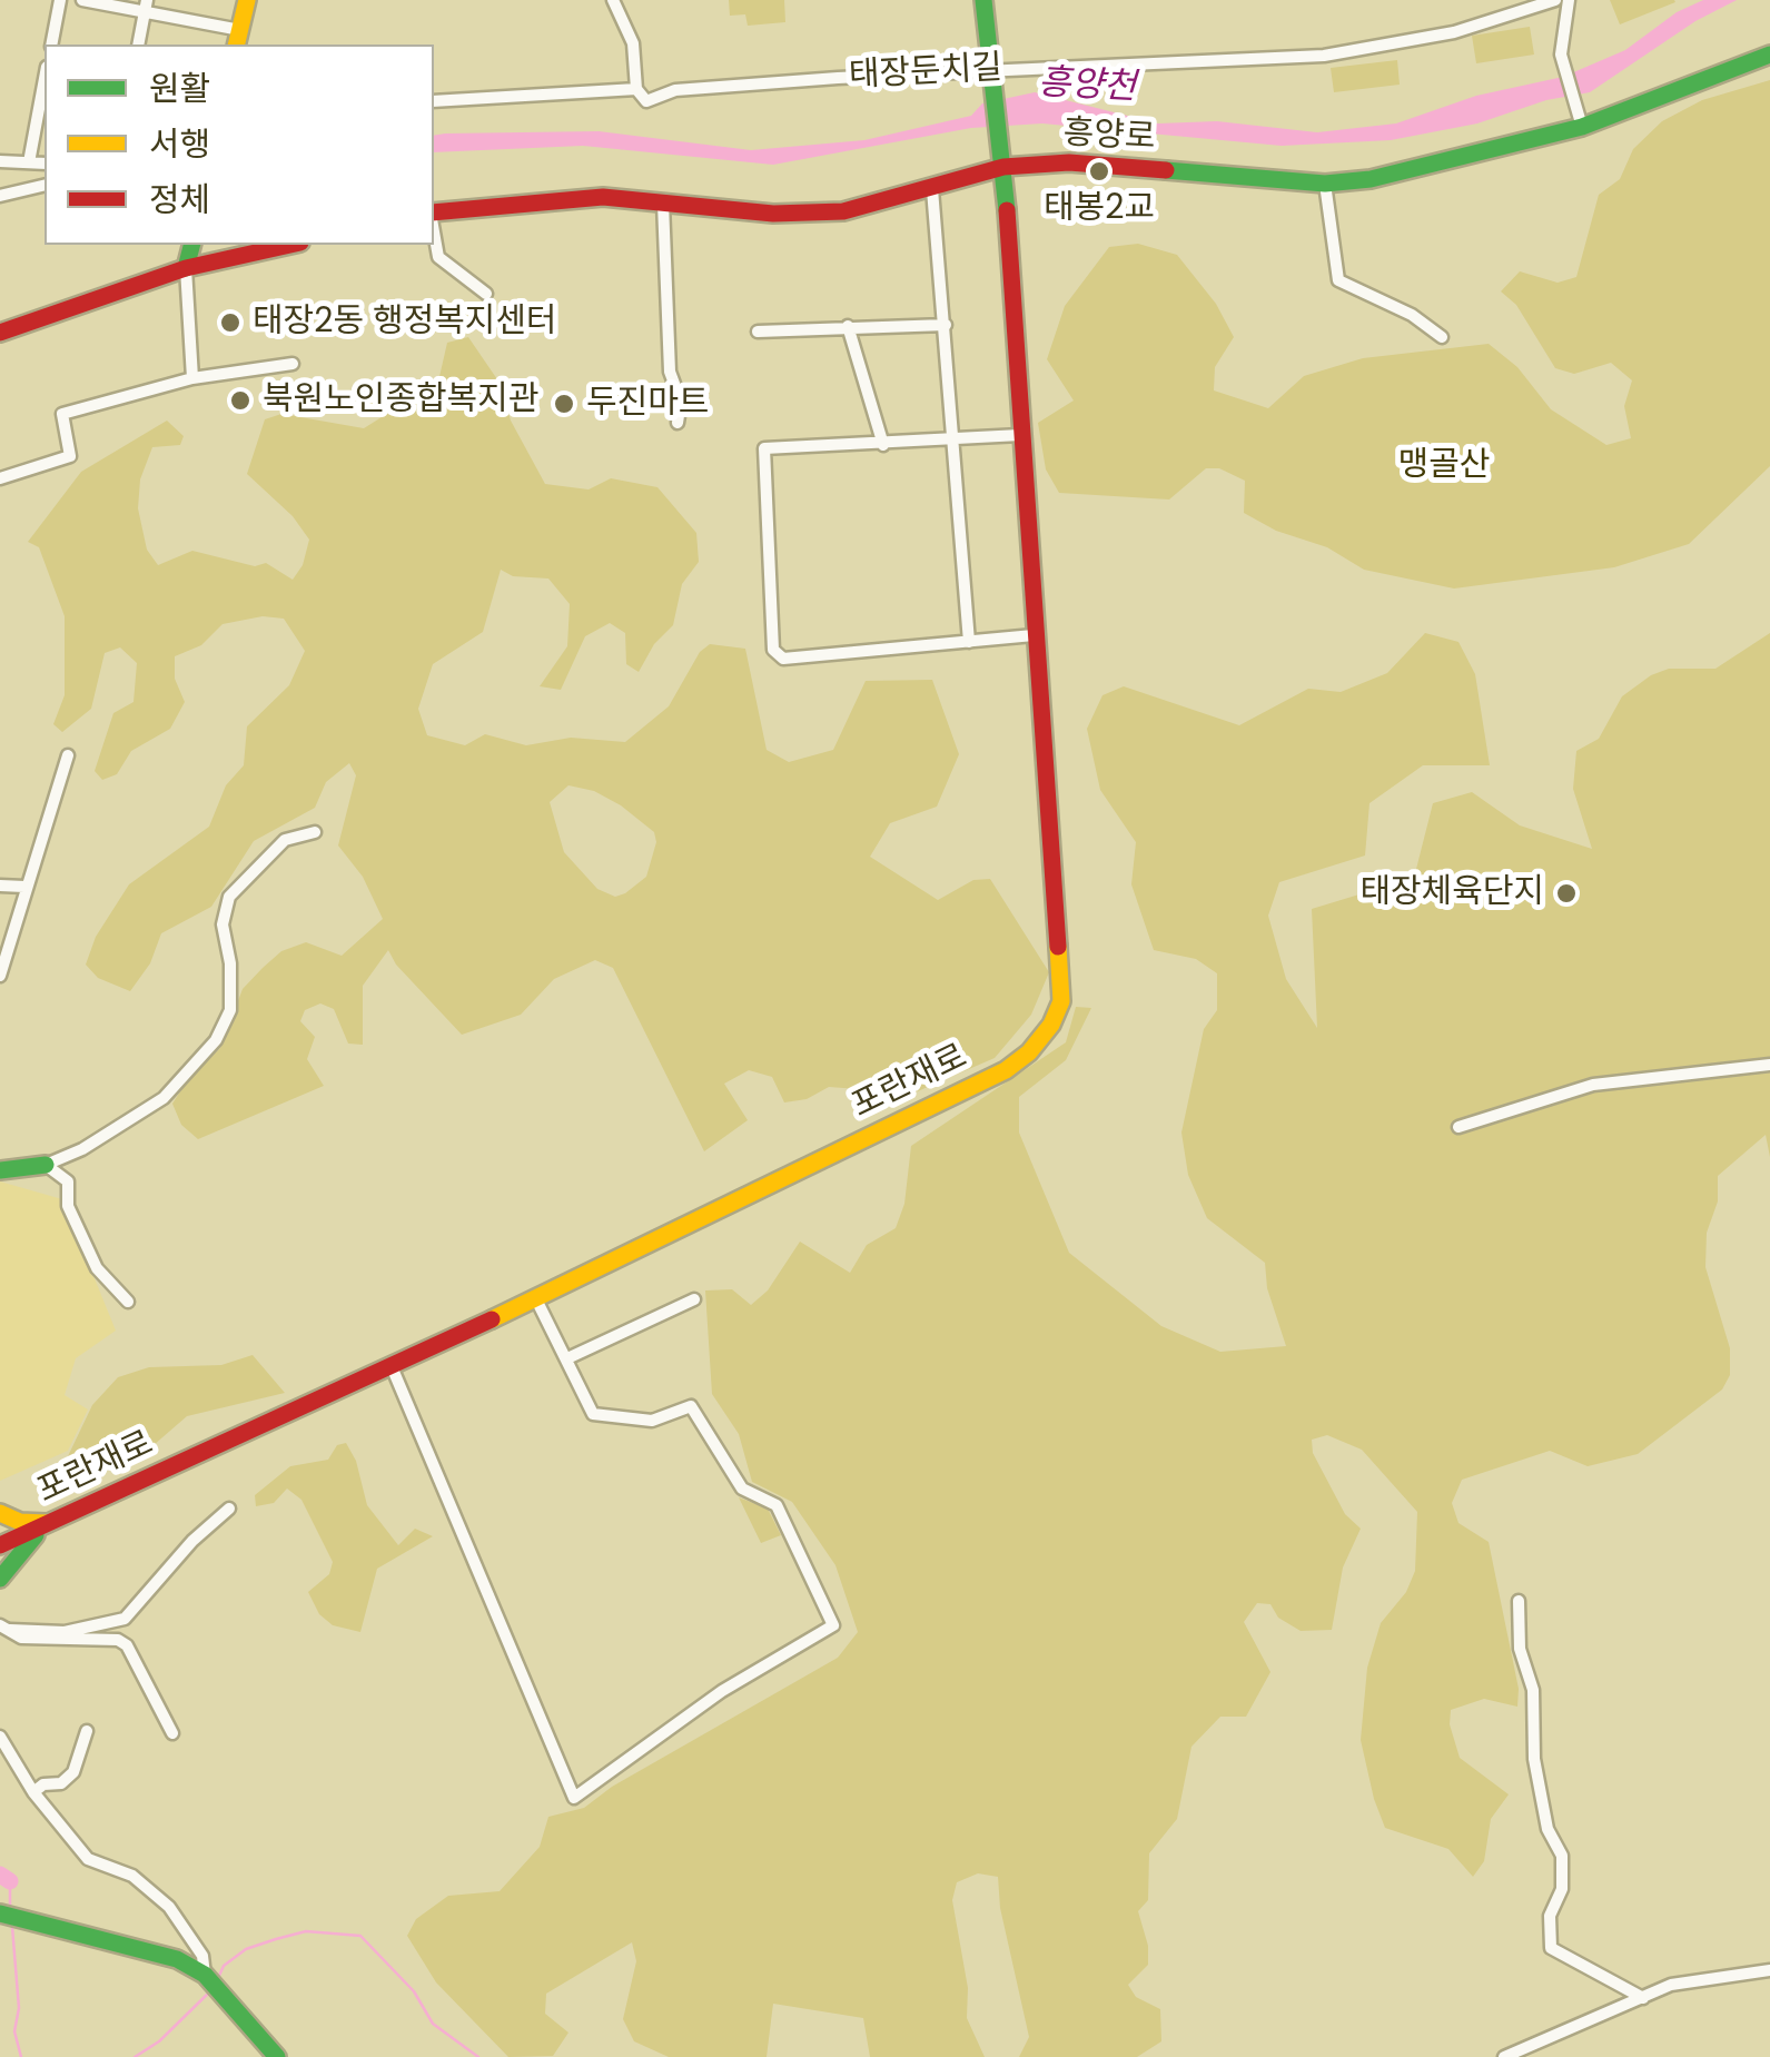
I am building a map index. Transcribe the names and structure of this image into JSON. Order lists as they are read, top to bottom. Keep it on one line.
{"streets":{"street":["태장둔치길","흥양로","포란재로"]},"crossings":[["태장둔치길","포란재로"],["흥양로","포란재로"]],"water":["흥양천"],"parks":["맹골산"],"places":["태봉2교","태장2동 행정복지센터","북원노인종합복지관","두진마트","태장체육단지"],"legend":["원활","서행","정체"]}
